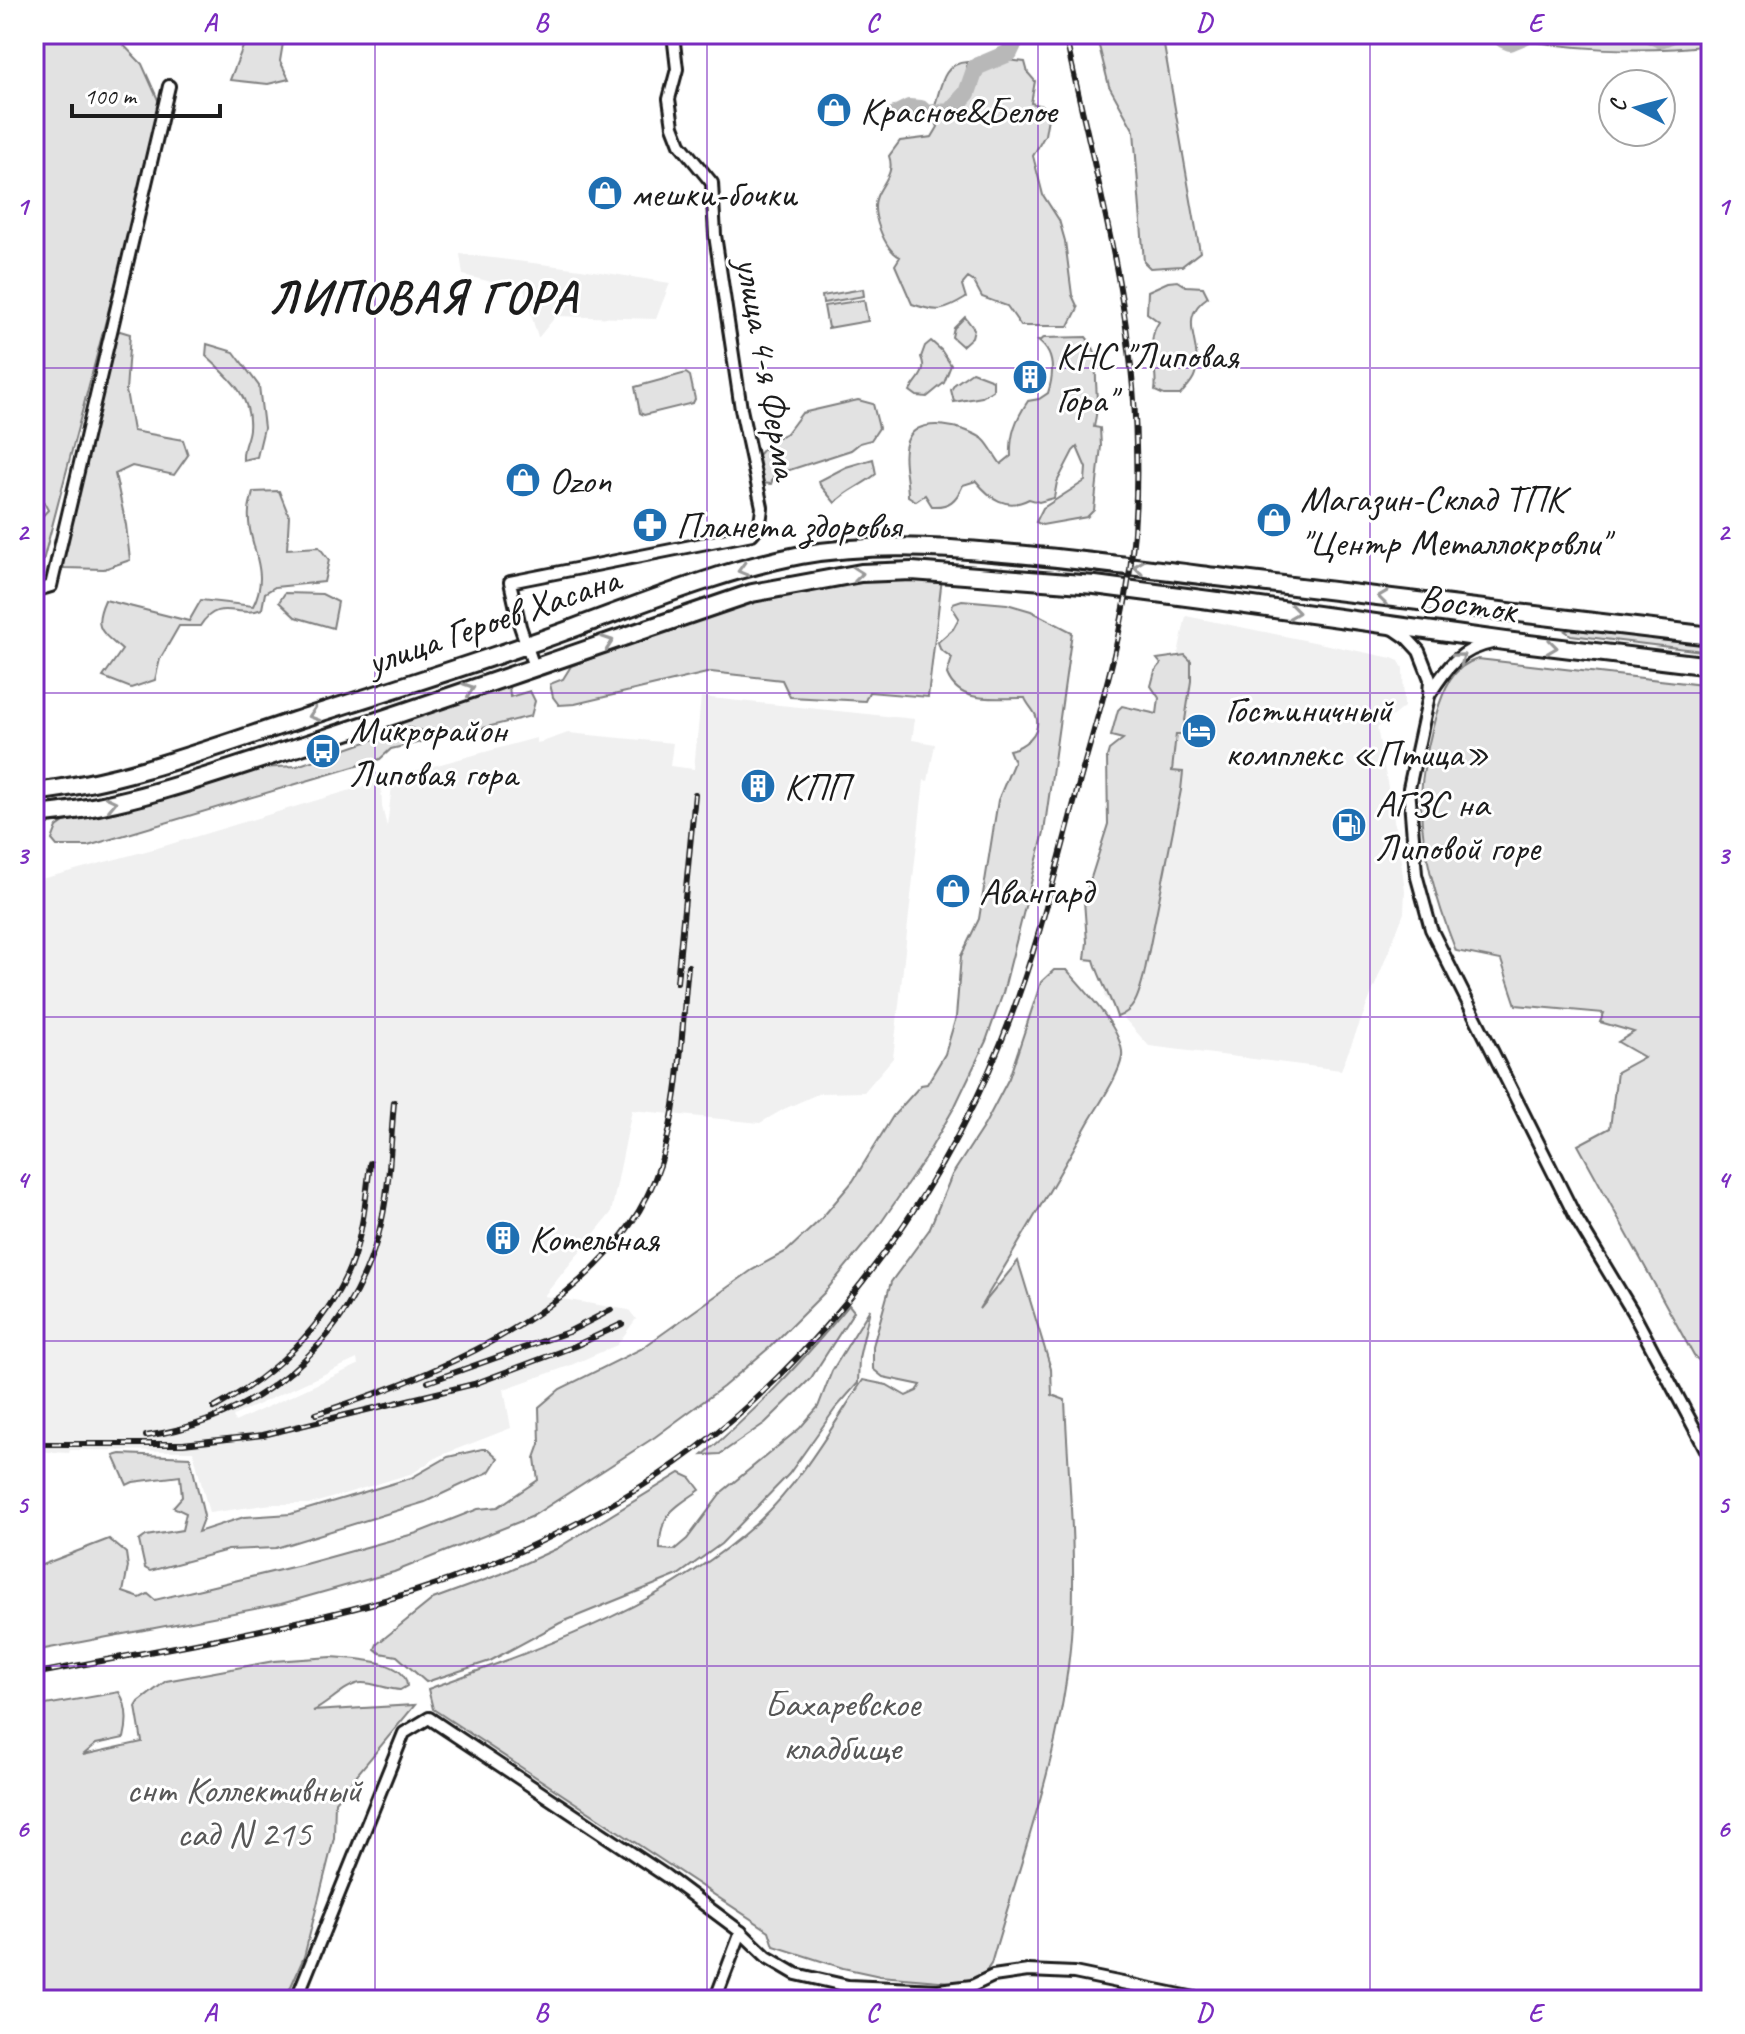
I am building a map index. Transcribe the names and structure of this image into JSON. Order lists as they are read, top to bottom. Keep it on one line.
{"streets":{"main road":["Восток","улица Героев Хасана"],"street":["улица 4-я Ферма"]},"crossings":[["улица 4-я Ферма","улица Героев Хасана"],["Восток","улица Героев Хасана"]],"districts":["ЛИПОВАЯ ГОРА"],"parks":["Бахаревское кладбище","снт Коллективный сад N 215"],"places":{"shop":["Красное&Белое","мешки-бочки","Ozon","Магазин-Склад ТПК \"Центр Металлокровли\"","Авангард"],"building":["КНС \"Липовая Гора\"","КПП","Котельная"],"pharmacy":["Планета здоровья"],"hotel":["Гостиничный комплекс «Птица»"],"bus stop":["Микрорайон Липовая гора"],"fuel station":["АГЗС на Липовой горе"]},"scale_bar":"100 m","north":"left","grid":{"columns":["A","B","C","D","E"],"rows":["1","2","3","4","5","6"]}}
